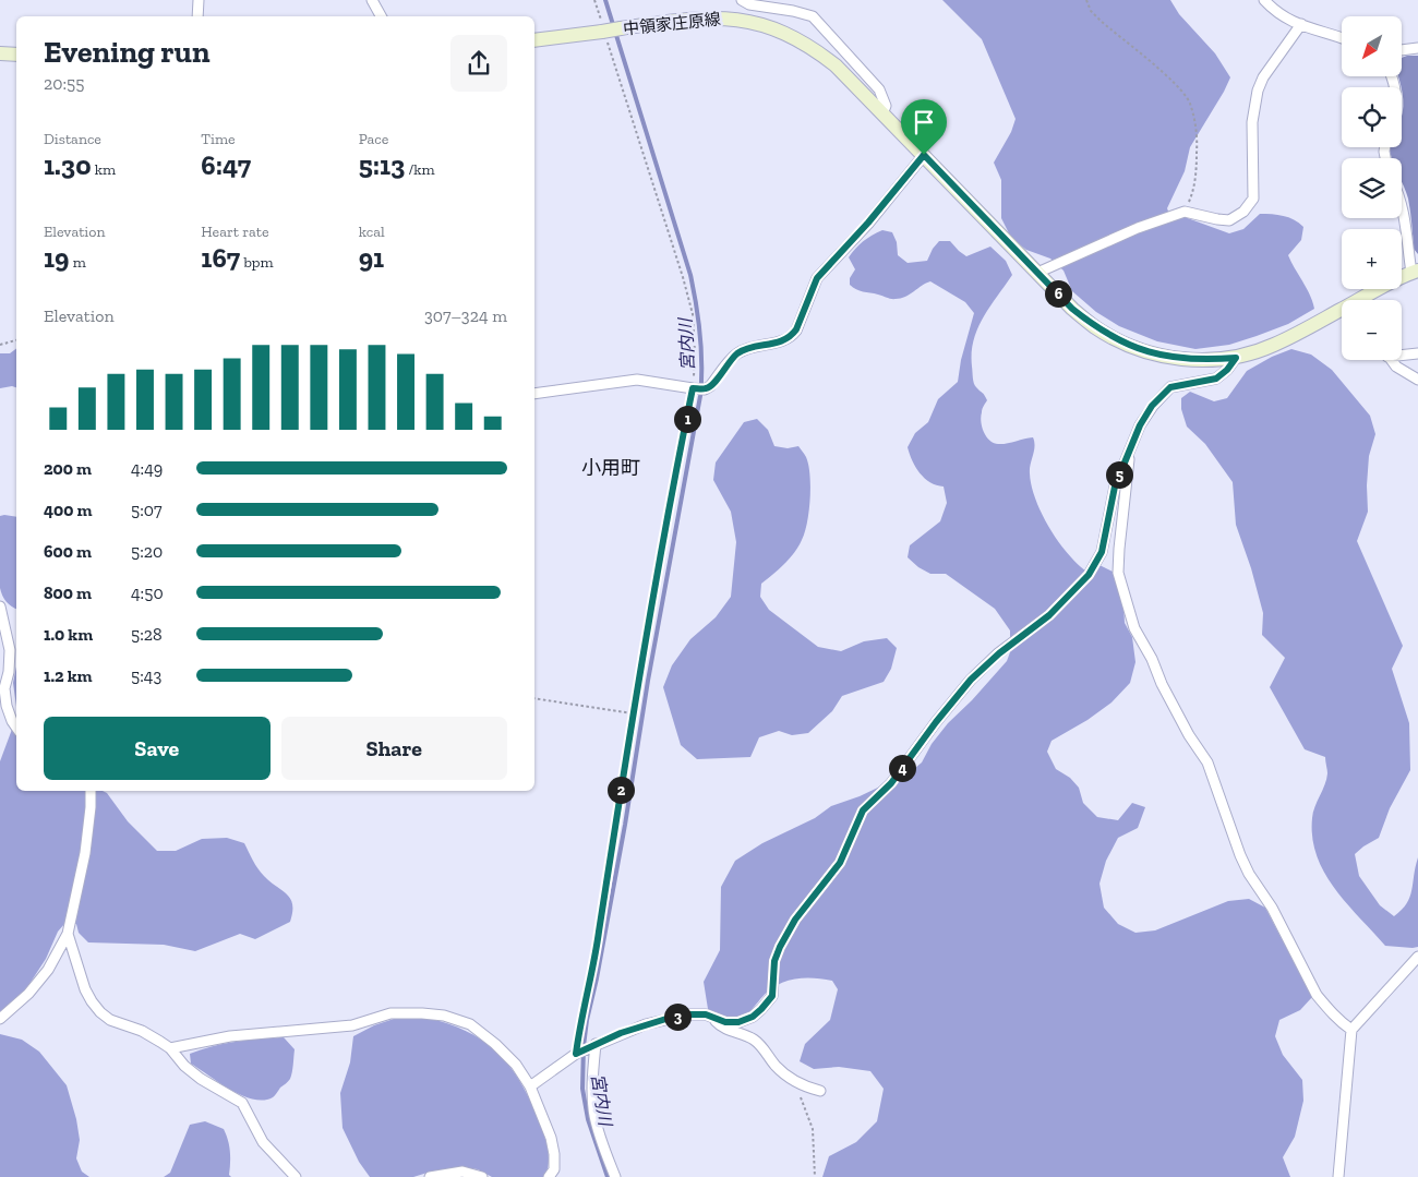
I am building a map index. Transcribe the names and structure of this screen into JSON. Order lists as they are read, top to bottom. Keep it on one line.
{"streets":{"main road":["中領家庄原線"]},"districts":["小用町"],"water":["宮内川"],"north":"bottom left","page":{"map_buttons":["+","−"],"heading":["Evening run","20:55"],"stats":[["Distance","1.30 km"],["Time","6:47"],["Pace","5:13 /km"],["Elevation","19 m"],["Heart rate","167 bpm"],["kcal","91"]],"pins":["6","1","5","4","2","3"],"chart":["Elevation","307–324 m"],"list":[{"name":"200 m","note":"4:49"},{"name":"400 m","note":"5:07"},{"name":"600 m","note":"5:20"},{"name":"800 m","note":"4:50"},{"name":"1.0 km","note":"5:28"},{"name":"1.2 km","note":"5:43"}],"buttons":["Save","Share"]}}
